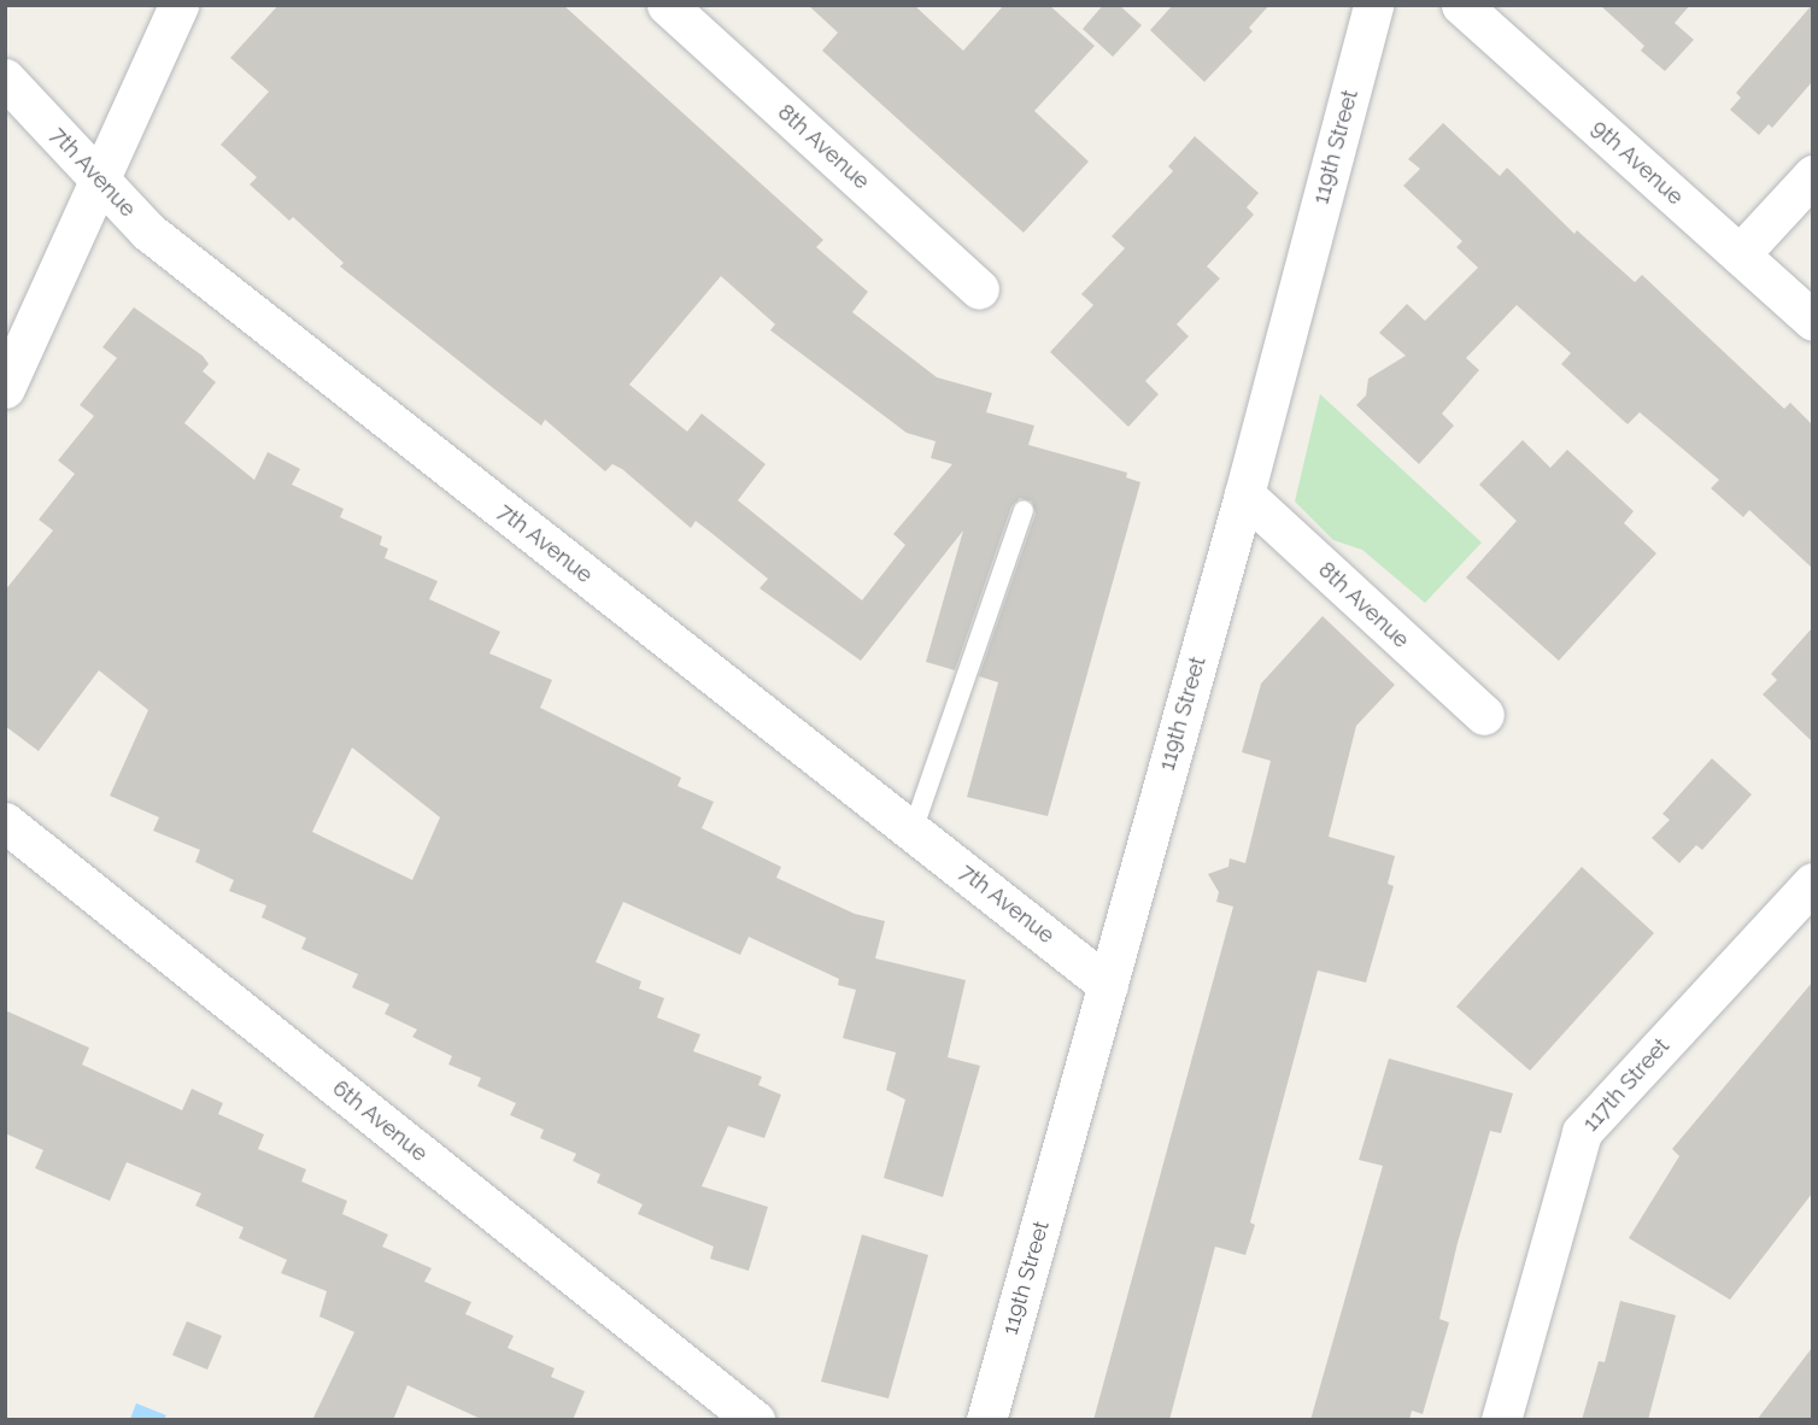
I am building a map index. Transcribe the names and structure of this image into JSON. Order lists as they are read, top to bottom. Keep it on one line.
{"streets":{"street":["8th Avenue","119th Street","9th Avenue","7th Avenue","117th Street","6th Avenue"]},"crossings":[["8th Avenue","119th Street"],["119th Street","7th Avenue"]]}
